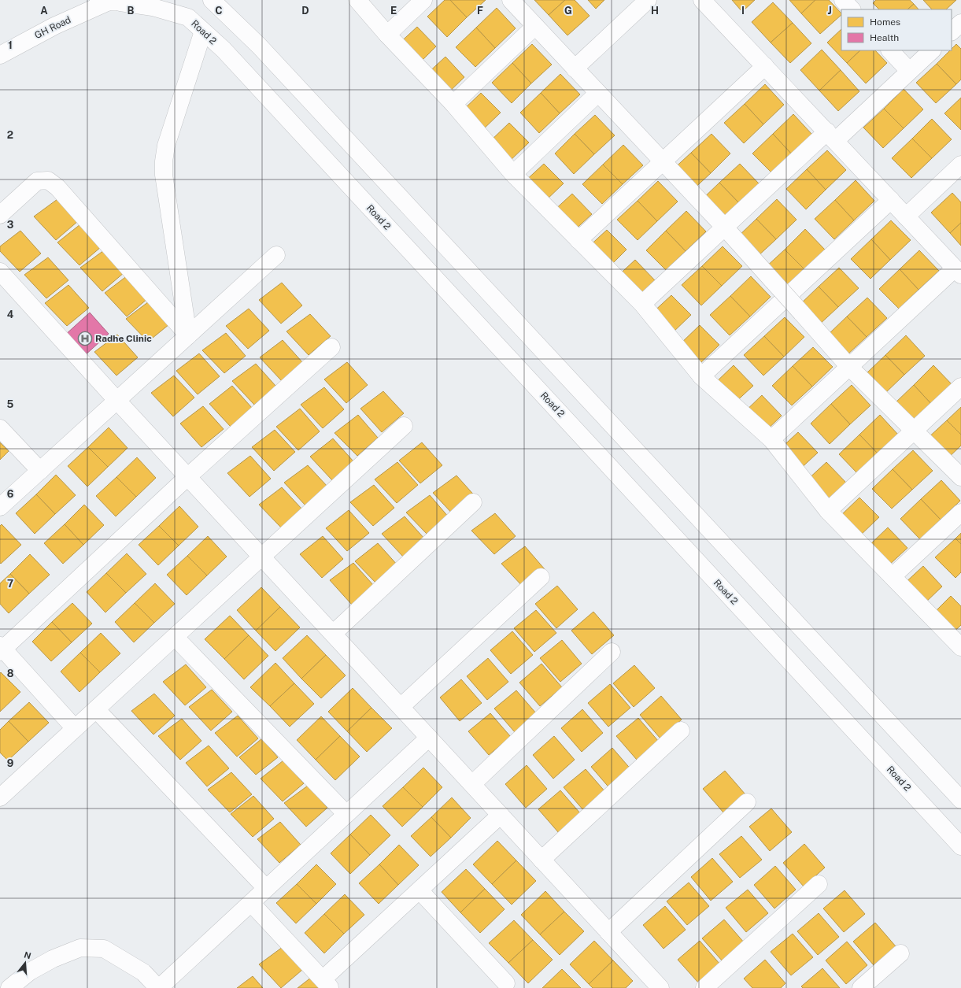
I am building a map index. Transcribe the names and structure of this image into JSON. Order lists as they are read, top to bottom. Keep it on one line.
{"streets":{"street":["GH Road","Road 2"]},"crossings":[["GH Road","Road 2"]],"places":{"hospital":["Radhe Clinic"]},"legend":["Homes","Health"],"north":"top","grid":{"columns":["A","B","C","D","E","F","G","H","I","J"],"rows":["1","2","3","4","5","6","7","8","9"]}}
